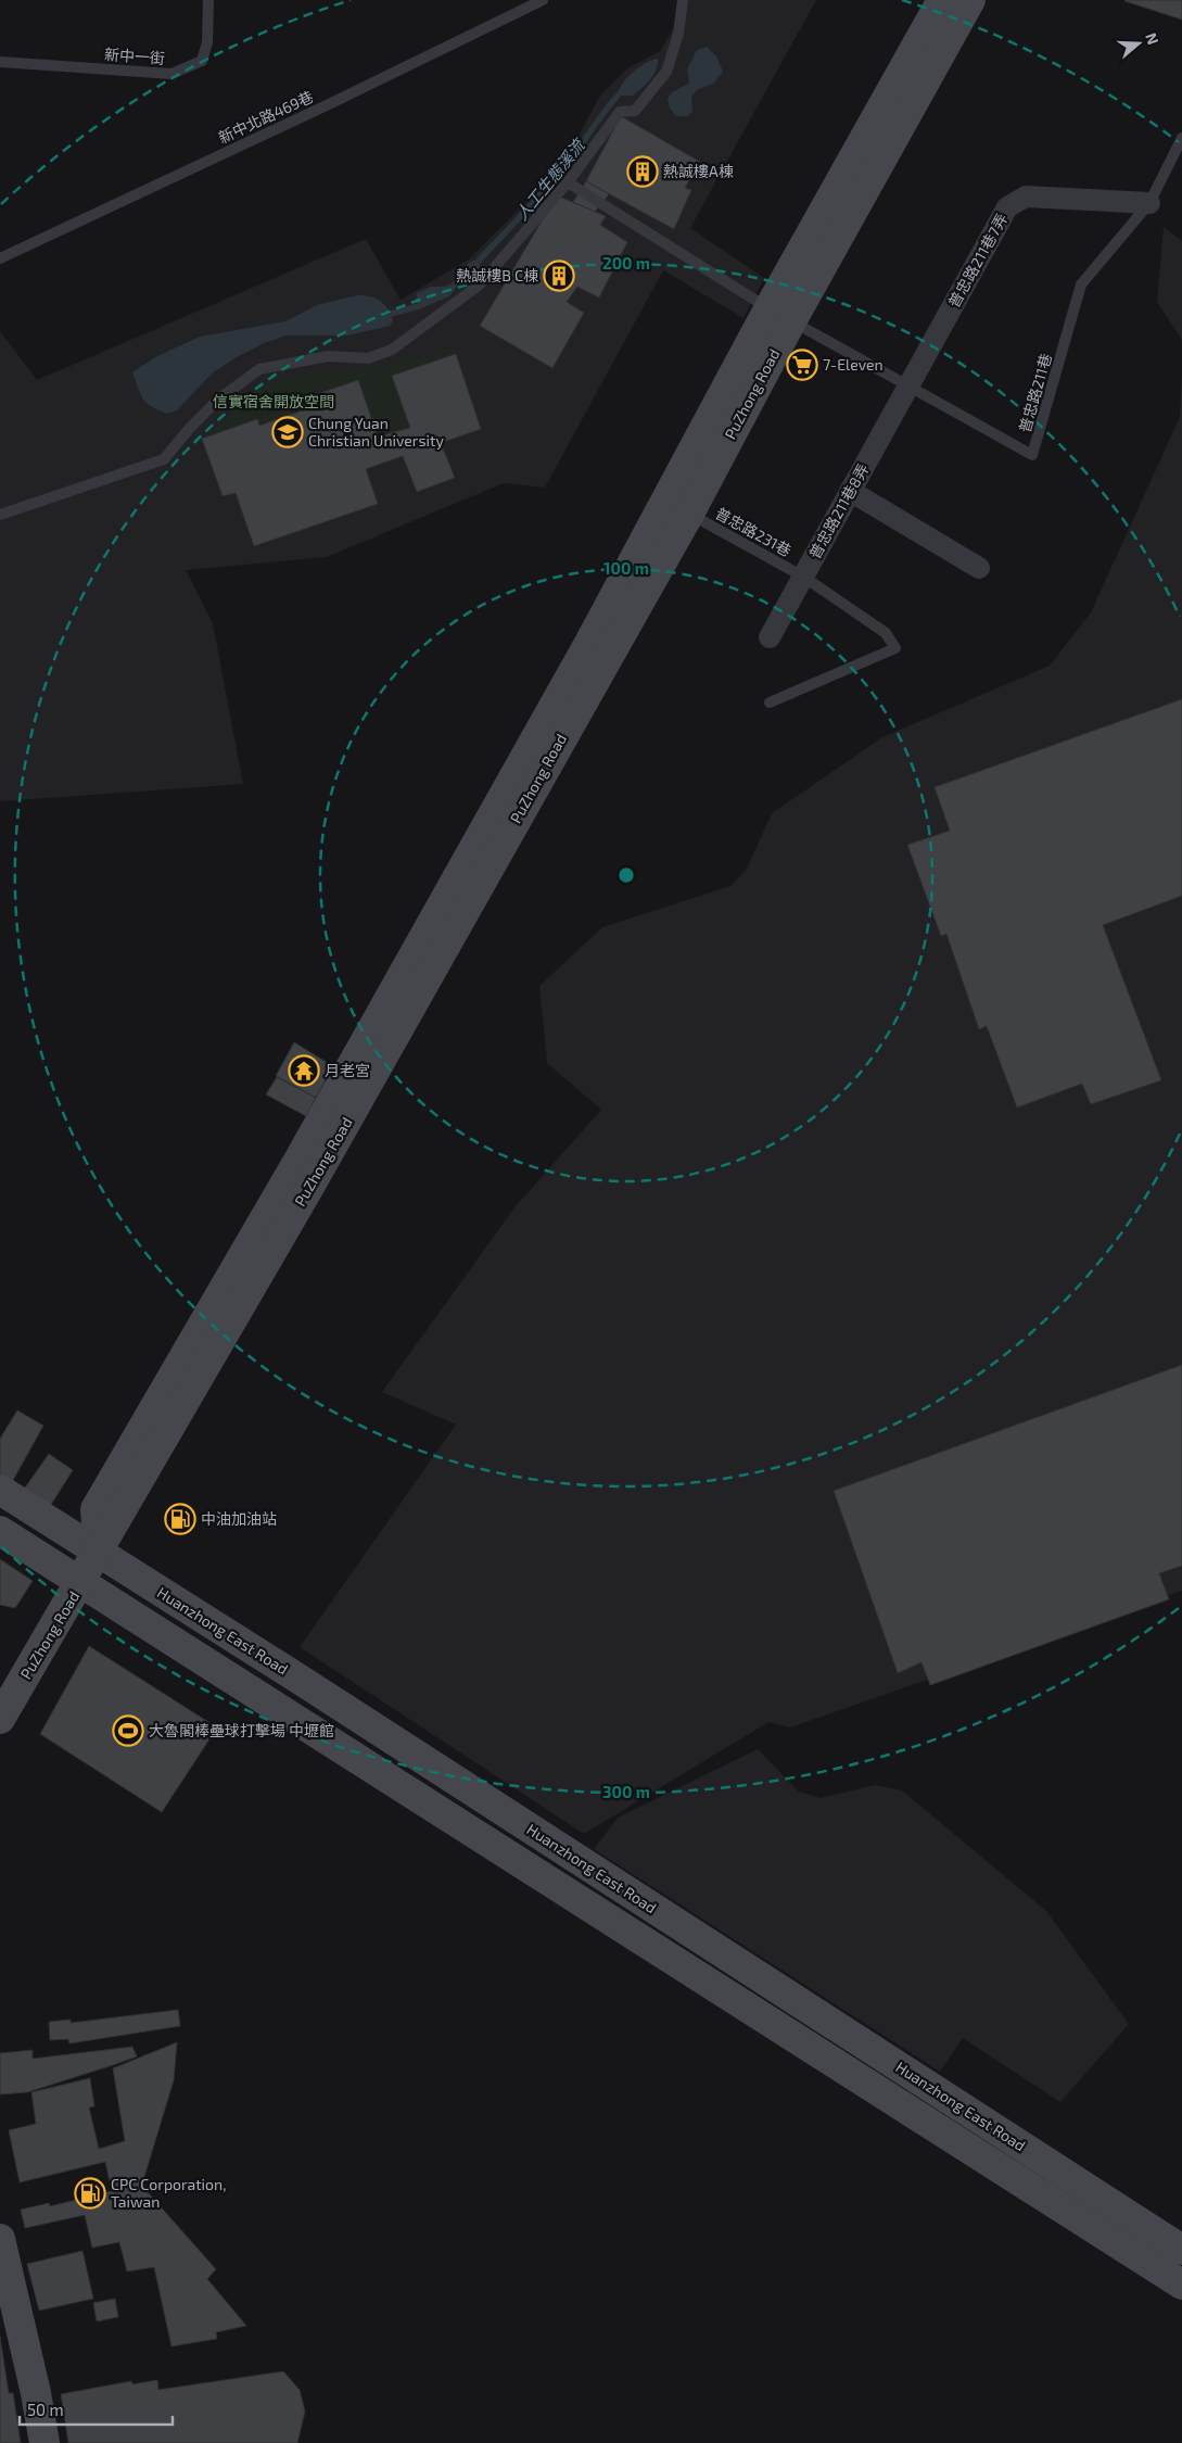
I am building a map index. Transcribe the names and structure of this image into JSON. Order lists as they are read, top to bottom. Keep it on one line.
{"streets":{"street":["普忠路211巷7弄","PuZhong Road","普忠路211巷8弄","Huanzhong East Road"],"lane":["新中一街","新中北路469巷","普忠路211巷","普忠路231巷"]},"crossings":[["普忠路211巷7弄","普忠路211巷"],["普忠路211巷7弄","普忠路211巷8弄"],["普忠路211巷","PuZhong Road"],["普忠路211巷","普忠路211巷8弄"],["PuZhong Road","普忠路231巷"],["PuZhong Road","Huanzhong East Road"],["普忠路211巷8弄","普忠路231巷"]],"water":["人工生態溪流"],"parks":["信實宿舍開放空間"],"places":{"building":["熱誠樓A棟","熱誠樓B C棟"],"supermarket":["7-Eleven"],"school or university":["Chung Yuan Christian University"],"temple":["月老宮"],"fuel station":["中油加油站","CPC Corporation, Taiwan"],"sports":["大魯閣棒壘球打擊場 中壢館"]},"scale_bar":"50 m","north":"right","rings":["200 m","100 m","300 m"]}
